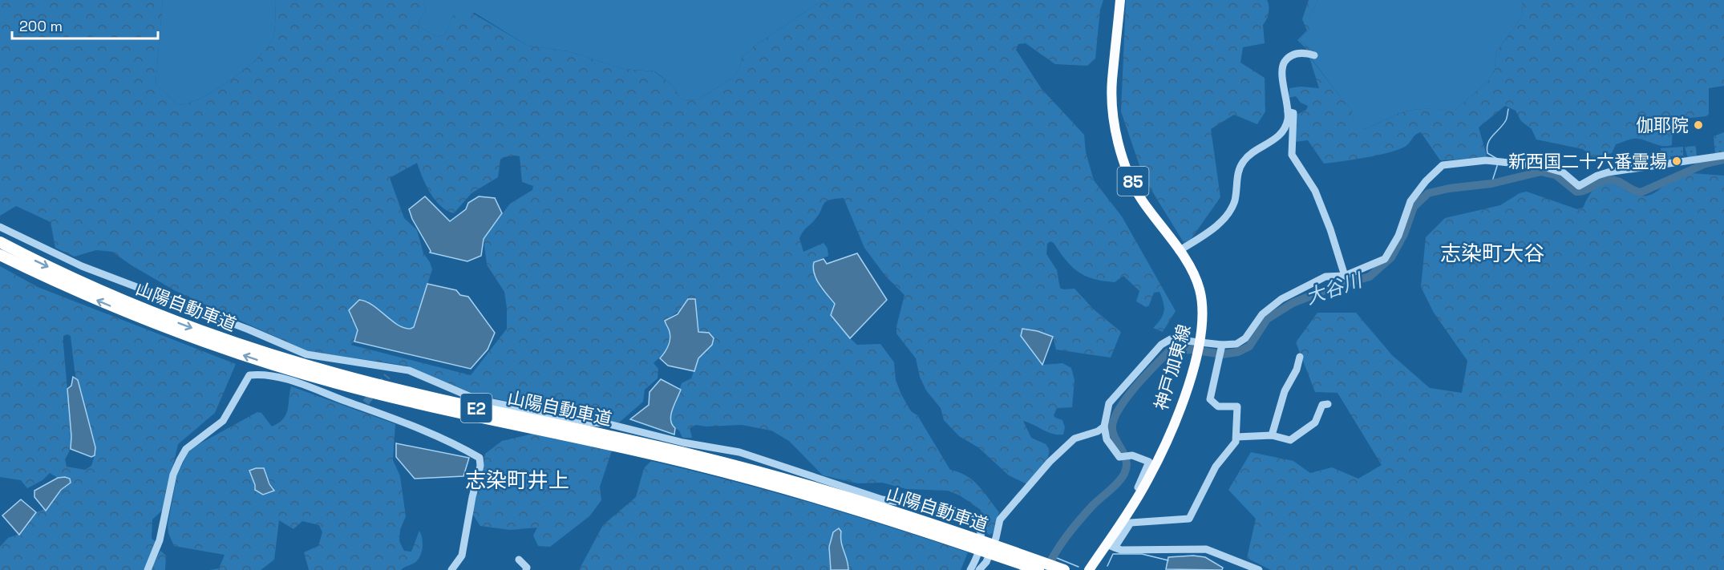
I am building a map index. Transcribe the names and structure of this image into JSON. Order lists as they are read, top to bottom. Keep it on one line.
{"streets":{"highway":["山陽自動車道","E2"],"main road":["85","神戸加東線"]},"districts":["志染町大谷","志染町井上"],"water":["大谷川"],"places":["伽耶院","新西国二十六番霊場"],"scale_bar":"200 m"}
